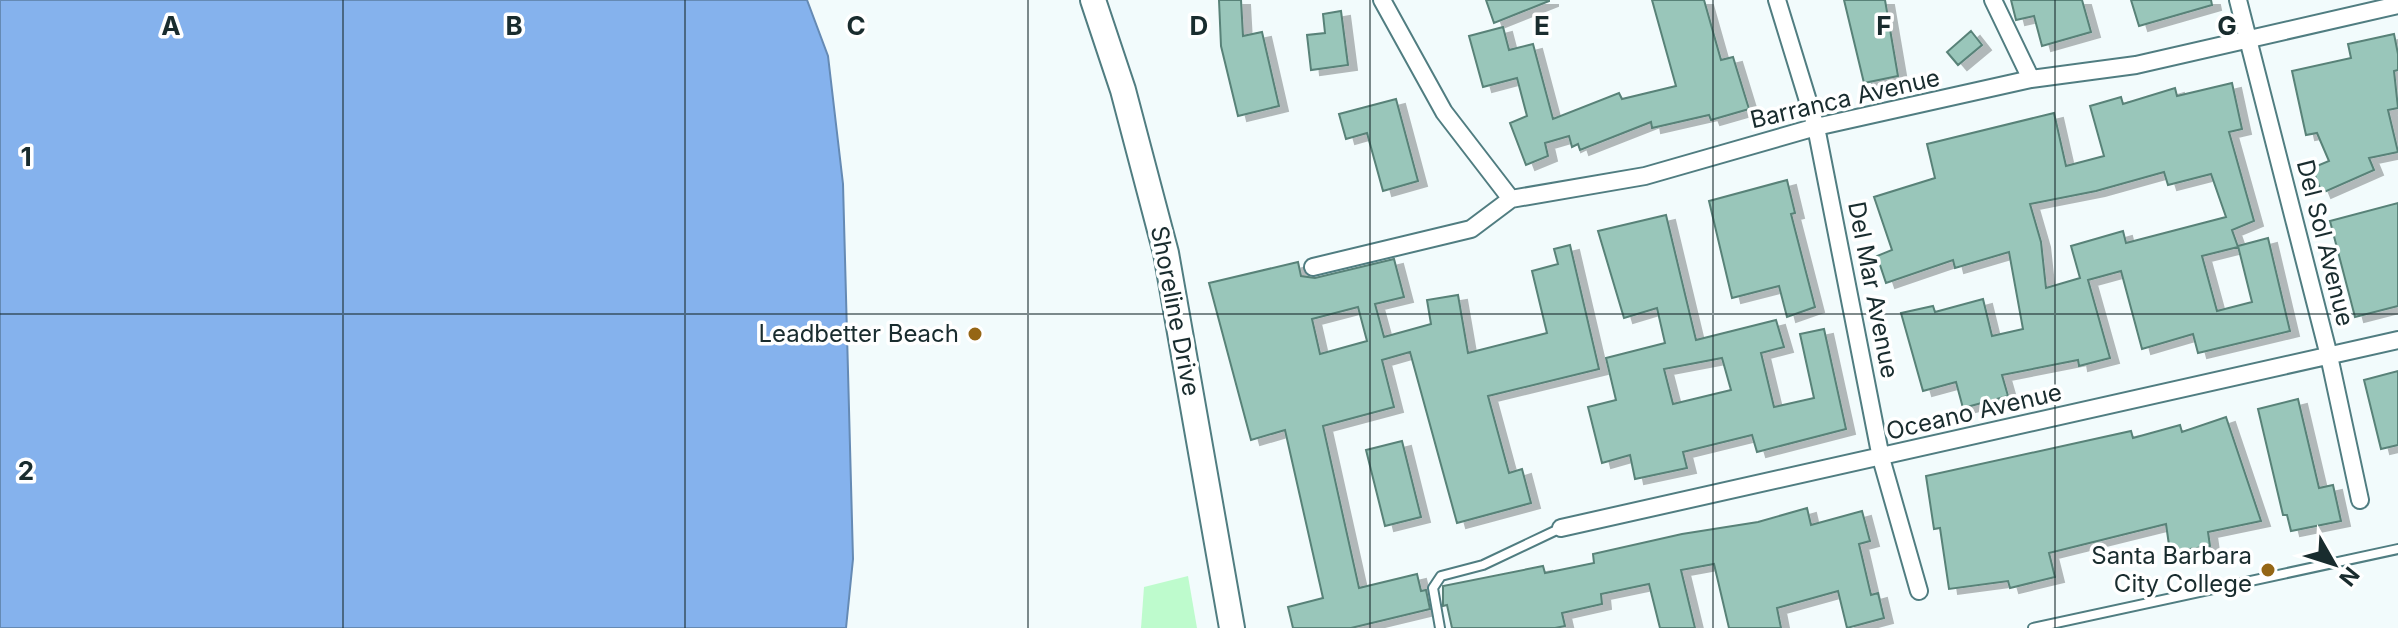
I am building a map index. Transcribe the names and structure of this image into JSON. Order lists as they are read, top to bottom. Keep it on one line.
{"streets":{"main road":["Shoreline Drive"],"street":["Barranca Avenue","Del Sol Avenue","Del Mar Avenue","Oceano Avenue"]},"crossings":[["Barranca Avenue","Del Sol Avenue"],["Barranca Avenue","Del Mar Avenue"],["Del Sol Avenue","Oceano Avenue"],["Del Mar Avenue","Oceano Avenue"]],"places":["Leadbetter Beach","Santa Barbara City College"],"north":"bottom right","grid":{"columns":["A","B","C","D","E","F","G"],"rows":["1","2"]}}
